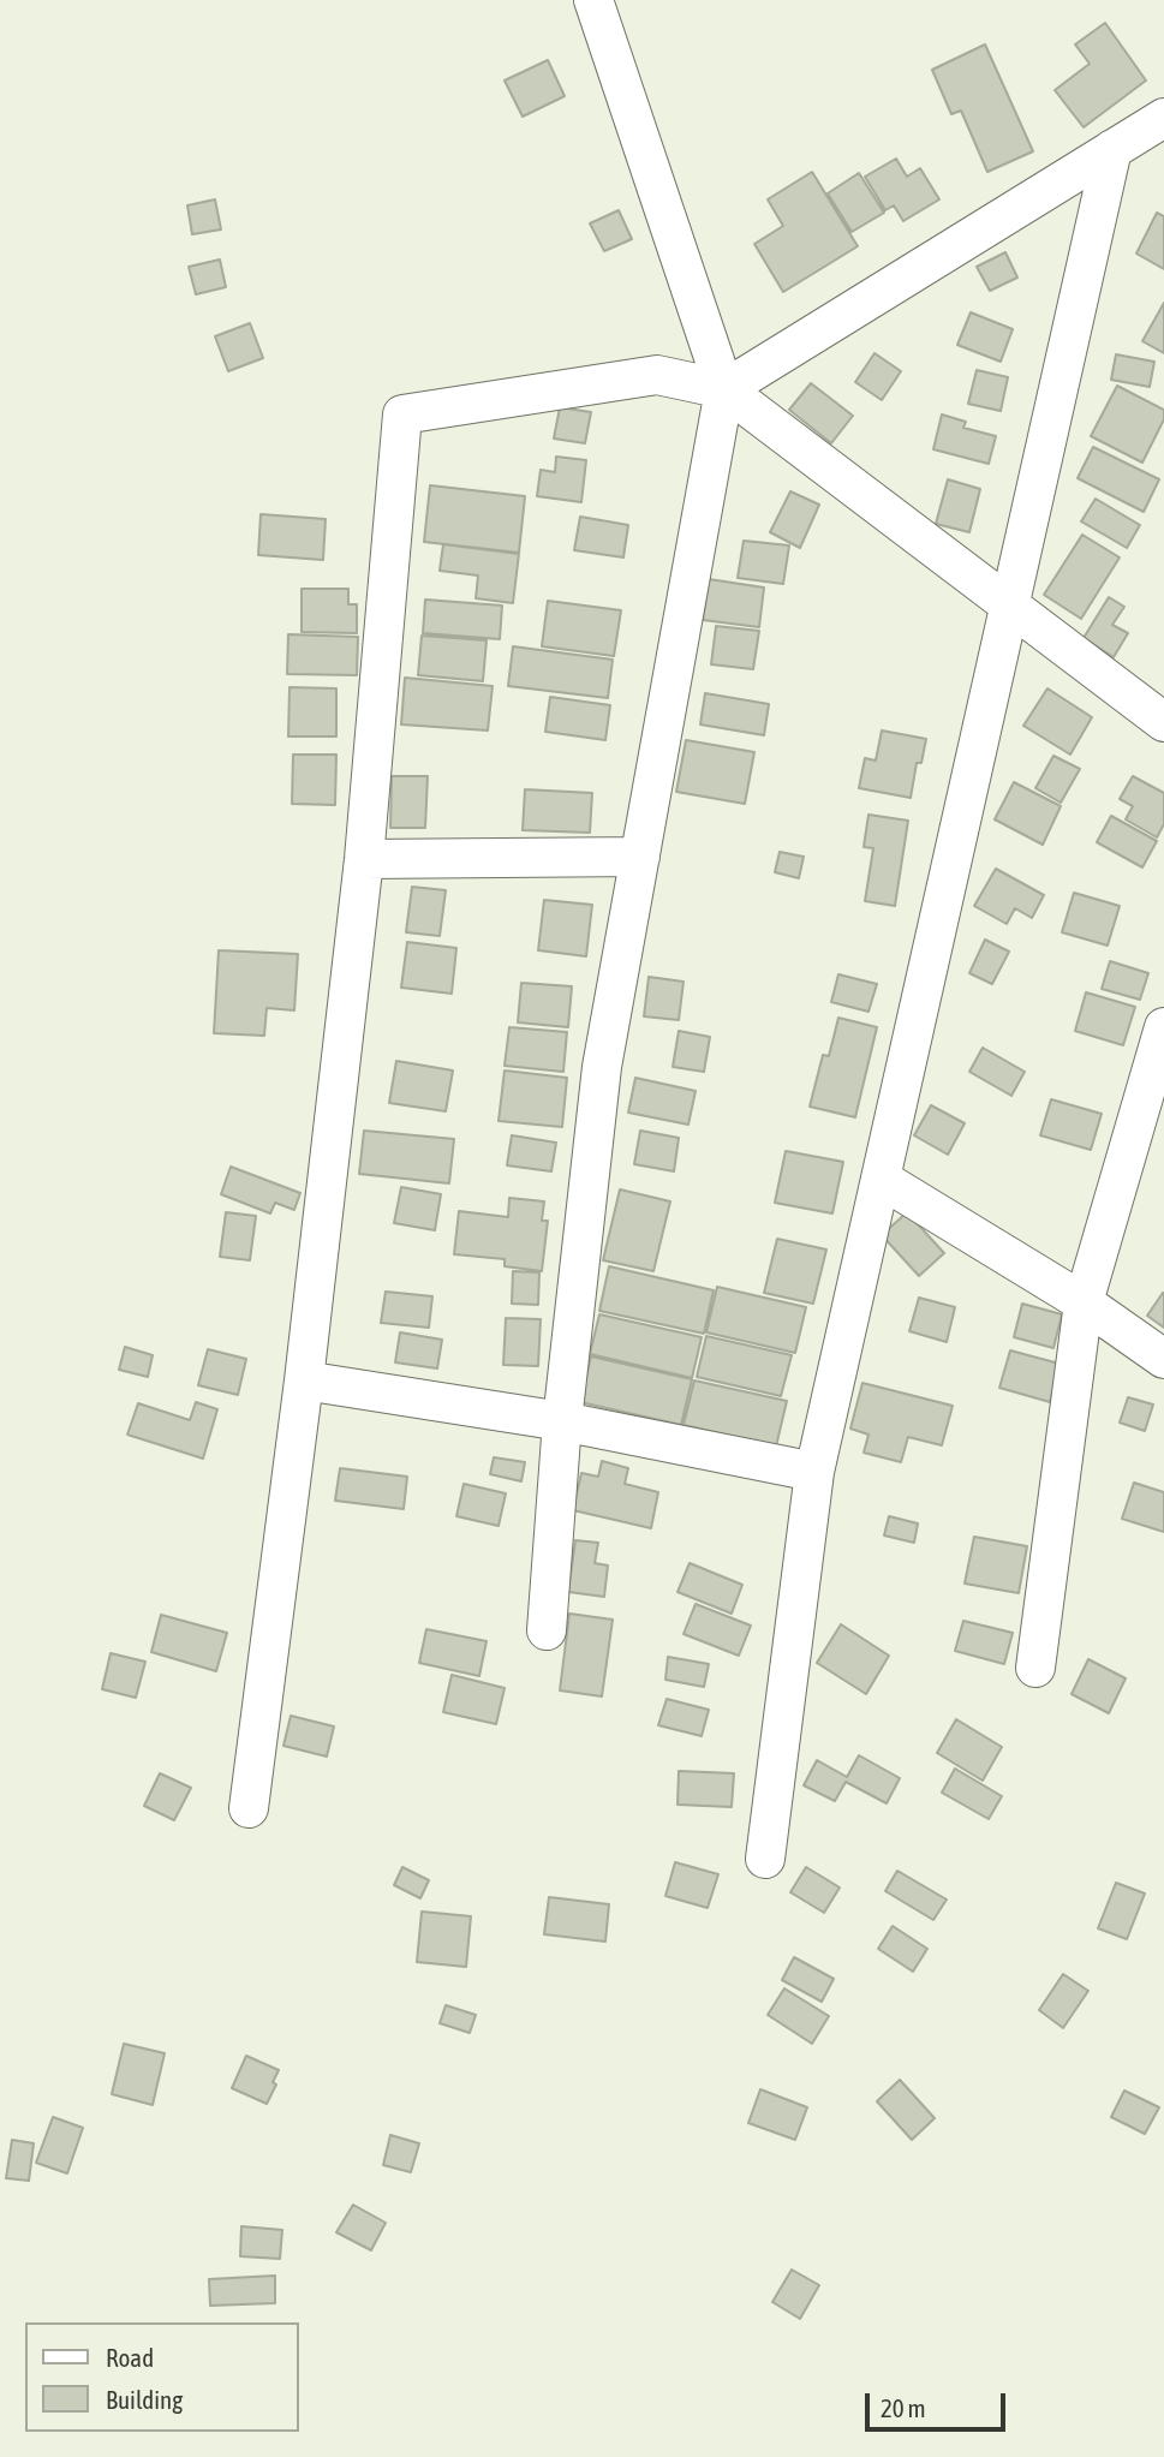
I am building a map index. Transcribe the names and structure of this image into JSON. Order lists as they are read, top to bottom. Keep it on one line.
{"legend":["Road","Building"],"scale_bar":"20 m"}
